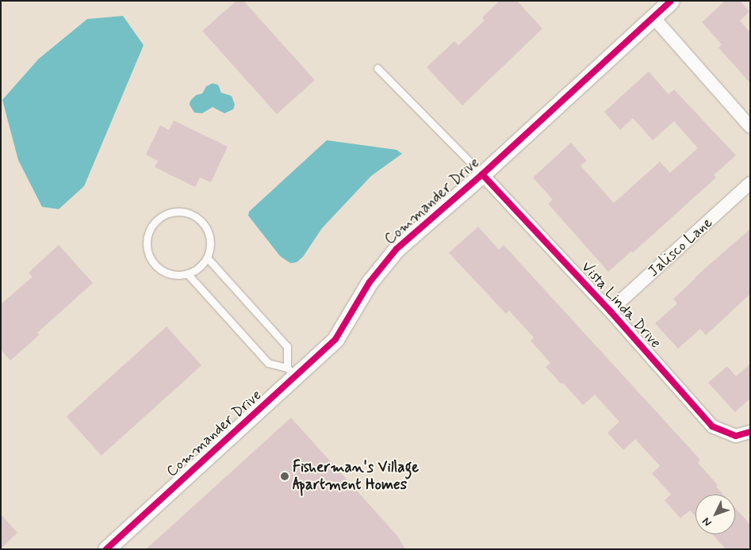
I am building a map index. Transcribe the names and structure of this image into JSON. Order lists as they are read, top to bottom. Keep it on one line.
{"streets":{"street":["Commander Drive","Jalisco Lane","Vista Linda Drive"]},"crossings":[["Commander Drive","Vista Linda Drive"],["Jalisco Lane","Vista Linda Drive"]],"places":["Fisherman's Village Apartment Homes"],"north":"bottom left"}
